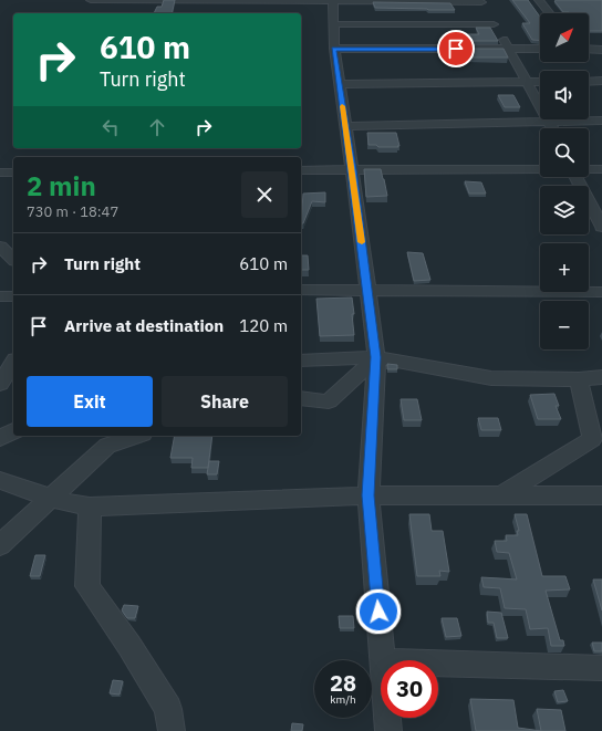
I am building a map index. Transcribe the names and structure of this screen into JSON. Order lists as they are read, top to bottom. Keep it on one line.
{"north":"top right","page":{"map_buttons":["+","−"],"turn":["610 m","Turn right"],"heading":["2 min","730 m · 18:47"],"list":[{"name":"Turn right","value":"610 m"},{"name":"Arrive at destination","value":"120 m"}],"buttons":["Exit","Share"],"speed":"28 km/h","limit":"30"}}
